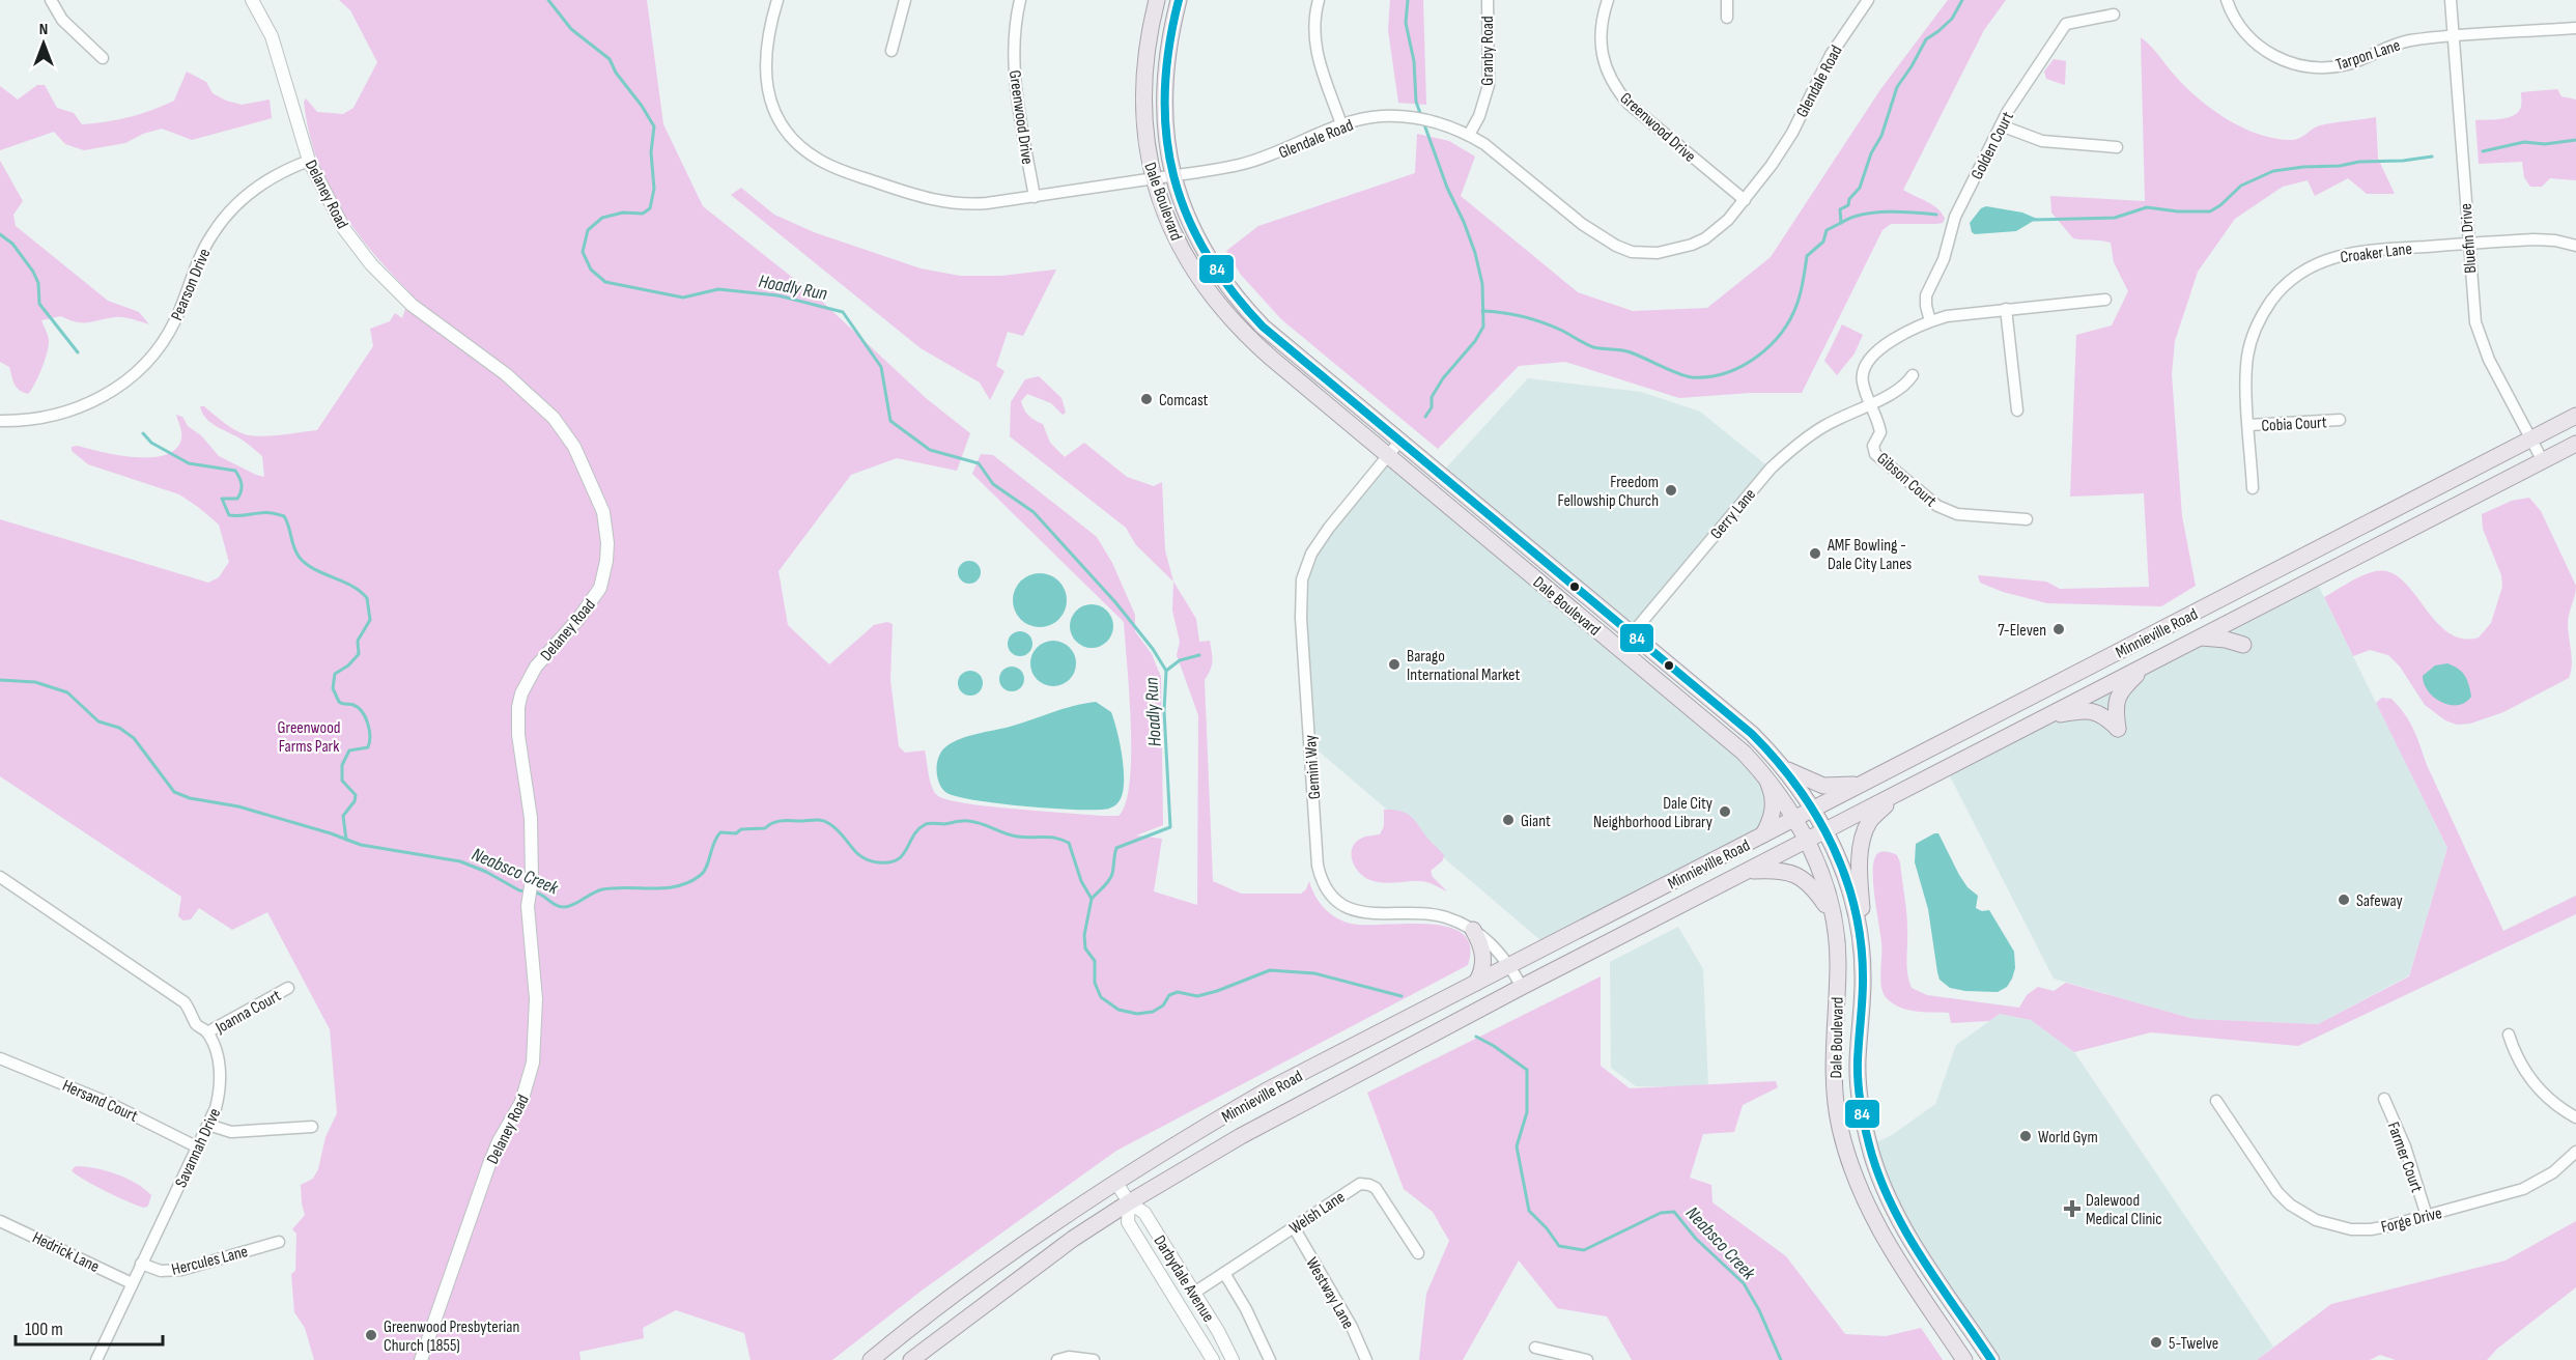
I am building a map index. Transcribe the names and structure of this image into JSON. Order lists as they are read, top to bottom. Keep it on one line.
{"streets":{"main road":["Dale Boulevard","Minnieville Road"],"street":["Granby Road","Tarpon Lane","Glendale Road","Greenwood Drive","Golden Court","Delaney Road","Bluefin Drive","Croaker Lane","Pearson Drive","Cobia Court","Gibson Court","Gerry Lane","Gemini Way","Joanna Court","Hersand Court","Savannah Drive","Farmer Court","Welsh Lane","Forge Drive","Hedrick Lane","Hercules Lane","Darbydale Avenue","Westway Lane"]},"crossings":[["Granby Road","Glendale Road"],["Tarpon Lane","Bluefin Drive"],["Glendale Road","Greenwood Drive"],["Glendale Road","Dale Boulevard"],["Delaney Road","Pearson Drive"],["Dale Boulevard","Gerry Lane"],["Dale Boulevard","Minnieville Road"],["Dale Boulevard","Gemini Way"],["Bluefin Drive","Croaker Lane"],["Bluefin Drive","Minnieville Road"],["Croaker Lane","Cobia Court"],["Gibson Court","Gerry Lane"],["Minnieville Road","Gemini Way"],["Minnieville Road","Darbydale Avenue"],["Joanna Court","Savannah Drive"],["Hersand Court","Savannah Drive"],["Savannah Drive","Hedrick Lane"],["Savannah Drive","Hercules Lane"],["Farmer Court","Forge Drive"],["Welsh Lane","Darbydale Avenue"],["Welsh Lane","Westway Lane"]],"water":["Hoadly Run","Neabsco Creek"],"parks":["Greenwood Farms Park"],"places":{"other":["Comcast","Freedom Fellowship Church","AMF Bowling - Dale City Lanes","7-Eleven","Barago International Market","Dale City Neighborhood Library","Giant","Safeway","World Gym","Greenwood Presbyterian Church (1855)","5-Twelve"],"health":["Dalewood Medical Clinic"]},"lines":["transit line 84"],"scale_bar":"100 m","north":"top"}
